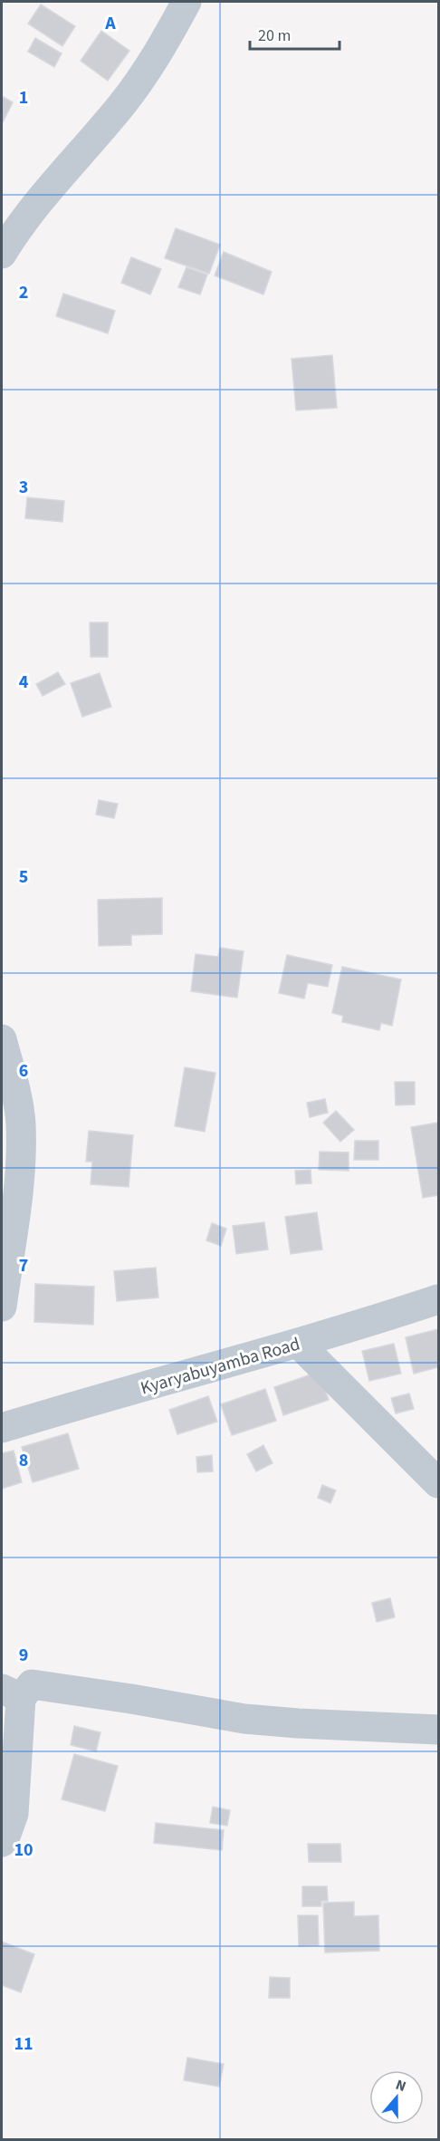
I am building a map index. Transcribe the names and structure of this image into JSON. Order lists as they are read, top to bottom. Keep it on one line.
{"streets":{"street":["Kyaryabuyamba Road"]},"scale_bar":"20 m","north":"top","grid":{"columns":["A"],"rows":["1","2","3","4","5","6","7","8","9","10","11"]}}
